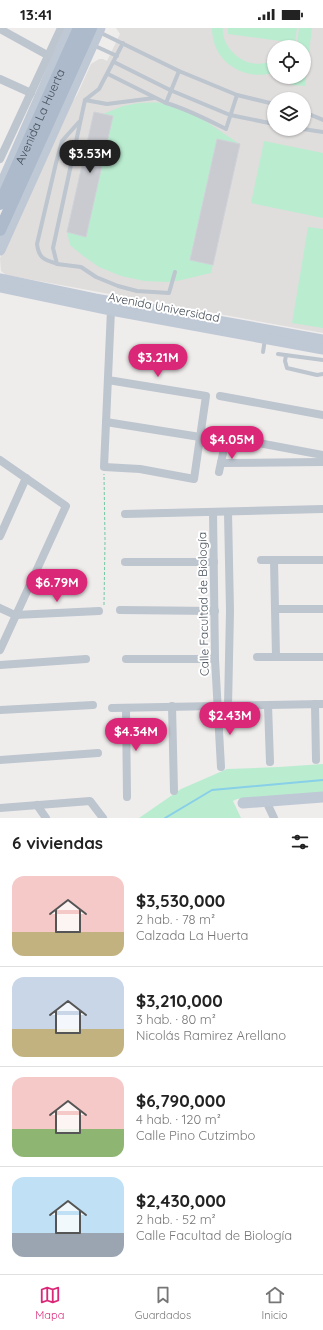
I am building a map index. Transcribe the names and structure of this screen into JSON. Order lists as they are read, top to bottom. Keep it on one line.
{"streets":{"main road":["Avenida La Huerta"],"street":["Avenida Universidad","Calle Facultad de Biología"]},"page":{"status":"13:41","price":["$3.53M","$3.21M","$4.05M","$6.79M","$2.43M","$4.34M"],"heading":"6 viviendas","list":[{"name":"$3,530,000","note":"2 hab. · 78 m² · Calzada La Huerta"},{"name":"$3,210,000","note":"3 hab. · 80 m² · Nicolás Ramirez Arellano"},{"name":"$6,790,000","note":"4 hab. · 120 m² · Calle Pino Cutzimbo"},{"name":"$2,430,000","note":"2 hab. · 52 m² · Calle Facultad de Biología"}],"tabs":["Mapa","Guardados","Inicio"]}}
